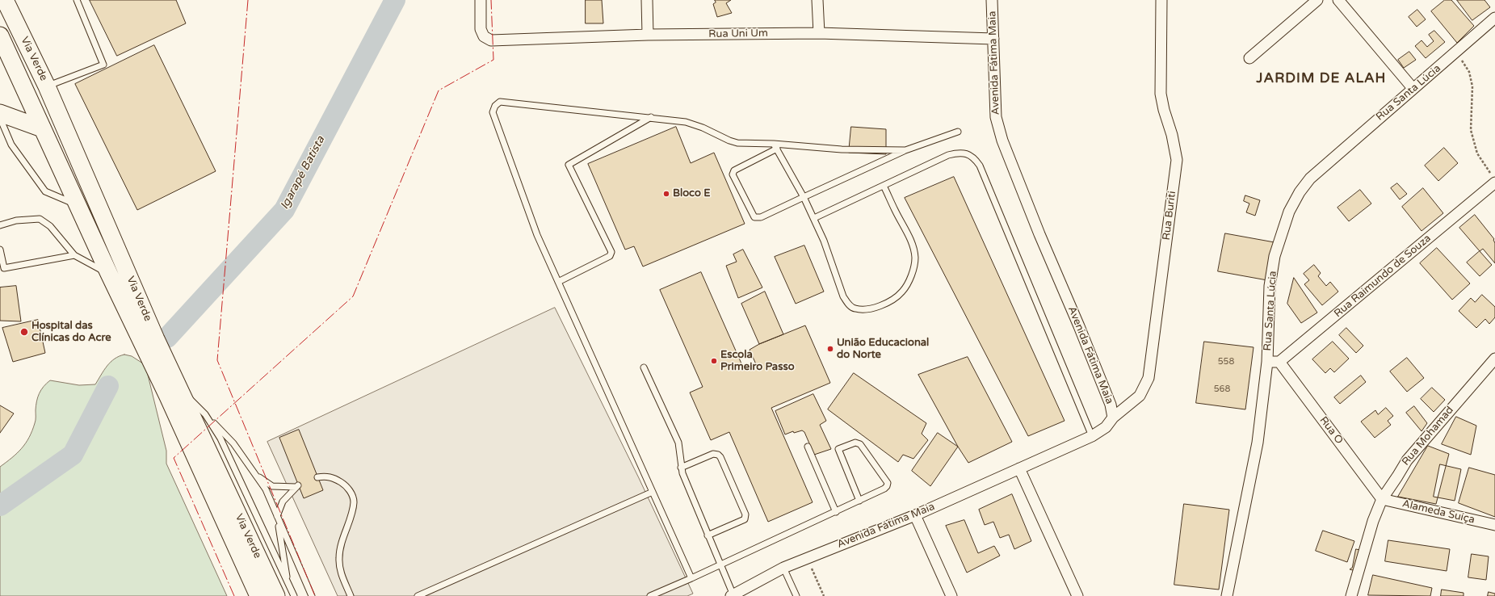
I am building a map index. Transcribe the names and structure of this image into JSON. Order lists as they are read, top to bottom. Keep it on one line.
{"streets":{"main road":["Via Verde"],"street":["Rua Uni Um","Avenida Fátima Maia","Rua Santa Lúcia","Rua Buriti","Rua Raimundo de Souza","Rua O","Rua Mohamad","Alameda Suíça"]},"crossings":[["Rua Uni Um","Avenida Fátima Maia"],["Avenida Fátima Maia","Rua Buriti"],["Rua Raimundo de Souza","Rua O"],["Rua O","Rua Mohamad"],["Rua O","Alameda Suíça"],["Rua Mohamad","Alameda Suíça"]],"districts":["JARDIM DE ALAH"],"water":["Igarapé Batista"],"places":["Bloco E","Hospital das Clínicas do Acre","União Educacional do Norte","Escola Primeiro Passo"],"house_numbers":["558","568"]}
